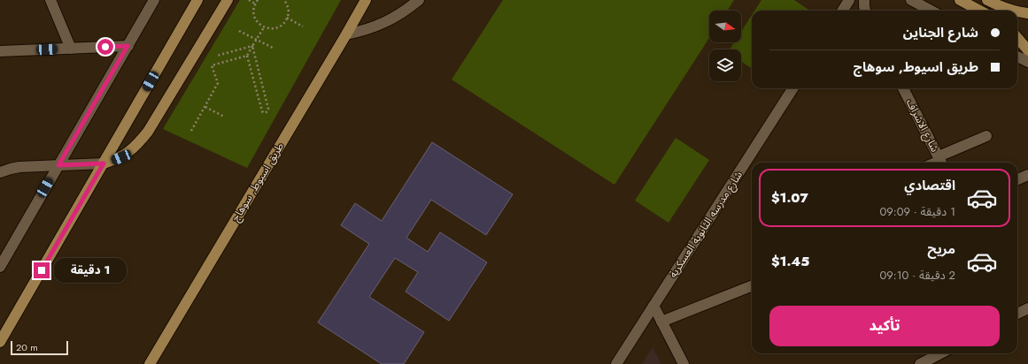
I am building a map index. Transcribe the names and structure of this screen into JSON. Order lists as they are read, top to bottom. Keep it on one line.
{"streets":{"main road":["طريق اسيوط, سوهاج"],"street":["شارع الاشراف","شارع مدرسه الثانوية العسكرية"]},"scale_bar":"20 m","north":"right","page":{"banner":["شارع الجناين","طريق اسيوط, سوهاج"],"list":[{"name":"اقتصادي","note":"1 دقيقة · 09:09","value":"$1.07"},{"name":"مريح","note":"2 دقيقة · 09:10","value":"$1.45"}],"bubble":"1 دقيقة","buttons":"تأكيد","scale":"20 m"}}
